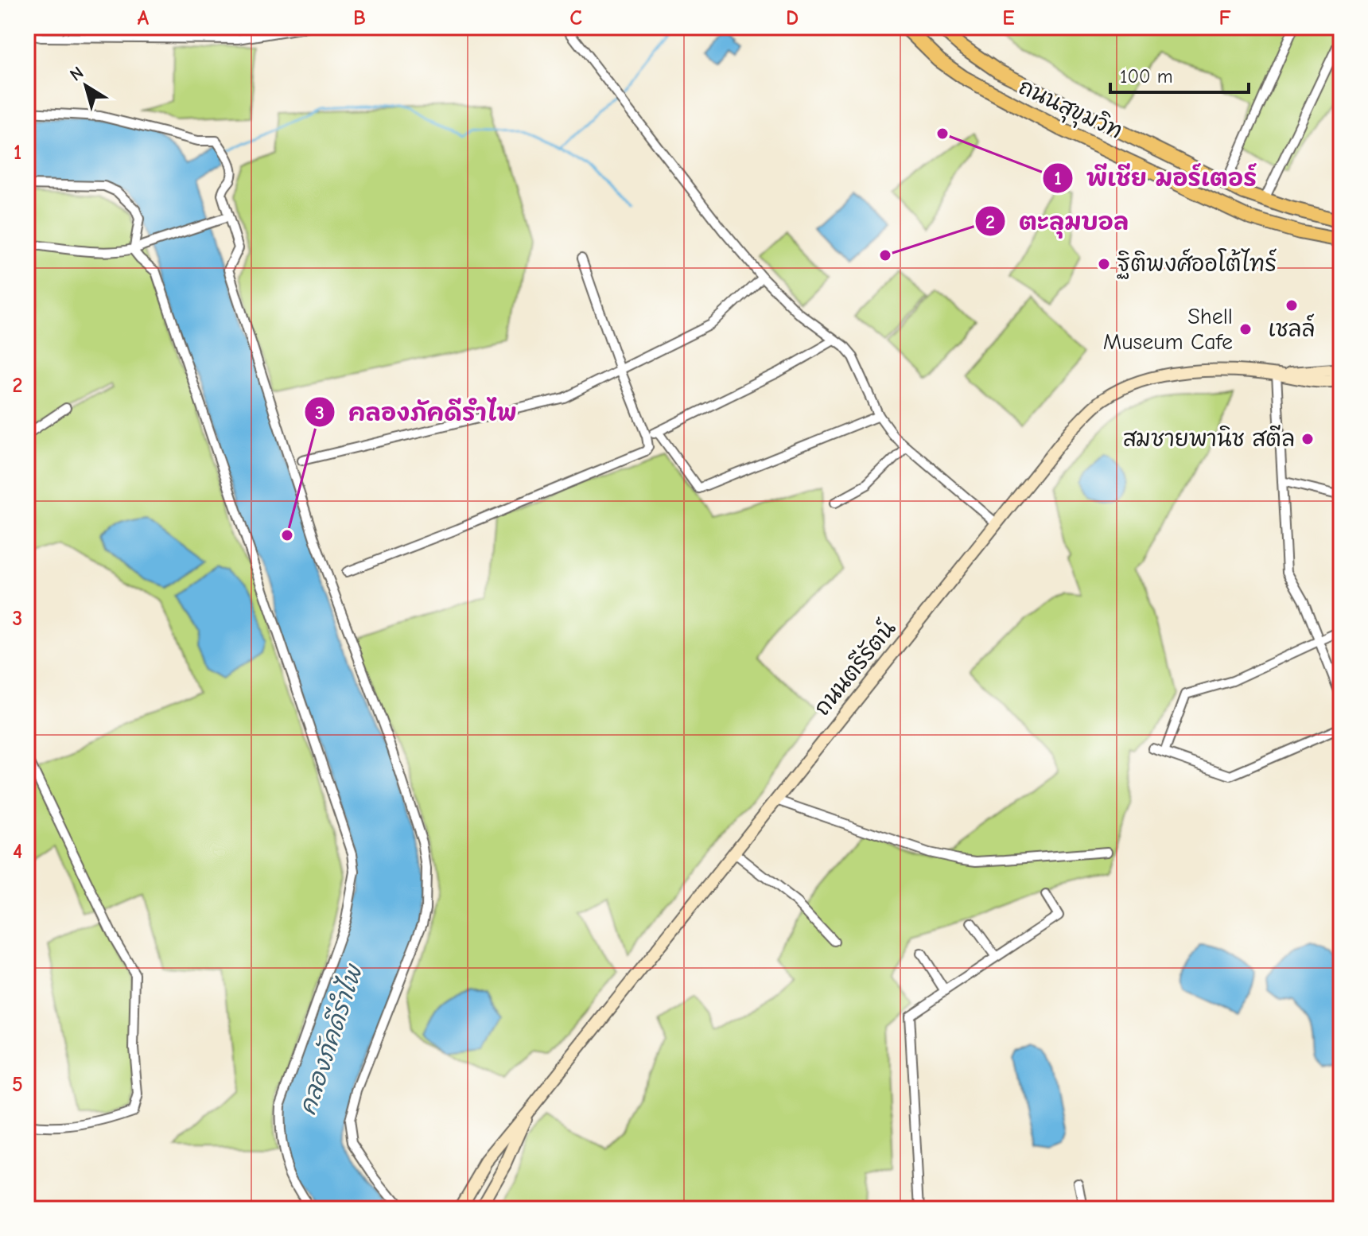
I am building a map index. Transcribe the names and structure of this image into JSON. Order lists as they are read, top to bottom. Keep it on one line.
{"streets":{"highway":["ถนนสุขุมวิท"],"main road":["ถนนตรีรัตน์"]},"water":["คลองภัคดีรำไพ"],"places":["พีเชีย มอร์เตอร์","ตะลุมบอล","ฐิติพงศ์ออโต้ไทร์","เชลล์","Shell Museum Cafe","สมชายพานิช สตีล","คลองภัคดีรำไพ"],"scale_bar":"100 m","north":"top left","grid":{"columns":["A","B","C","D","E","F"],"rows":["1","2","3","4","5"]}}
